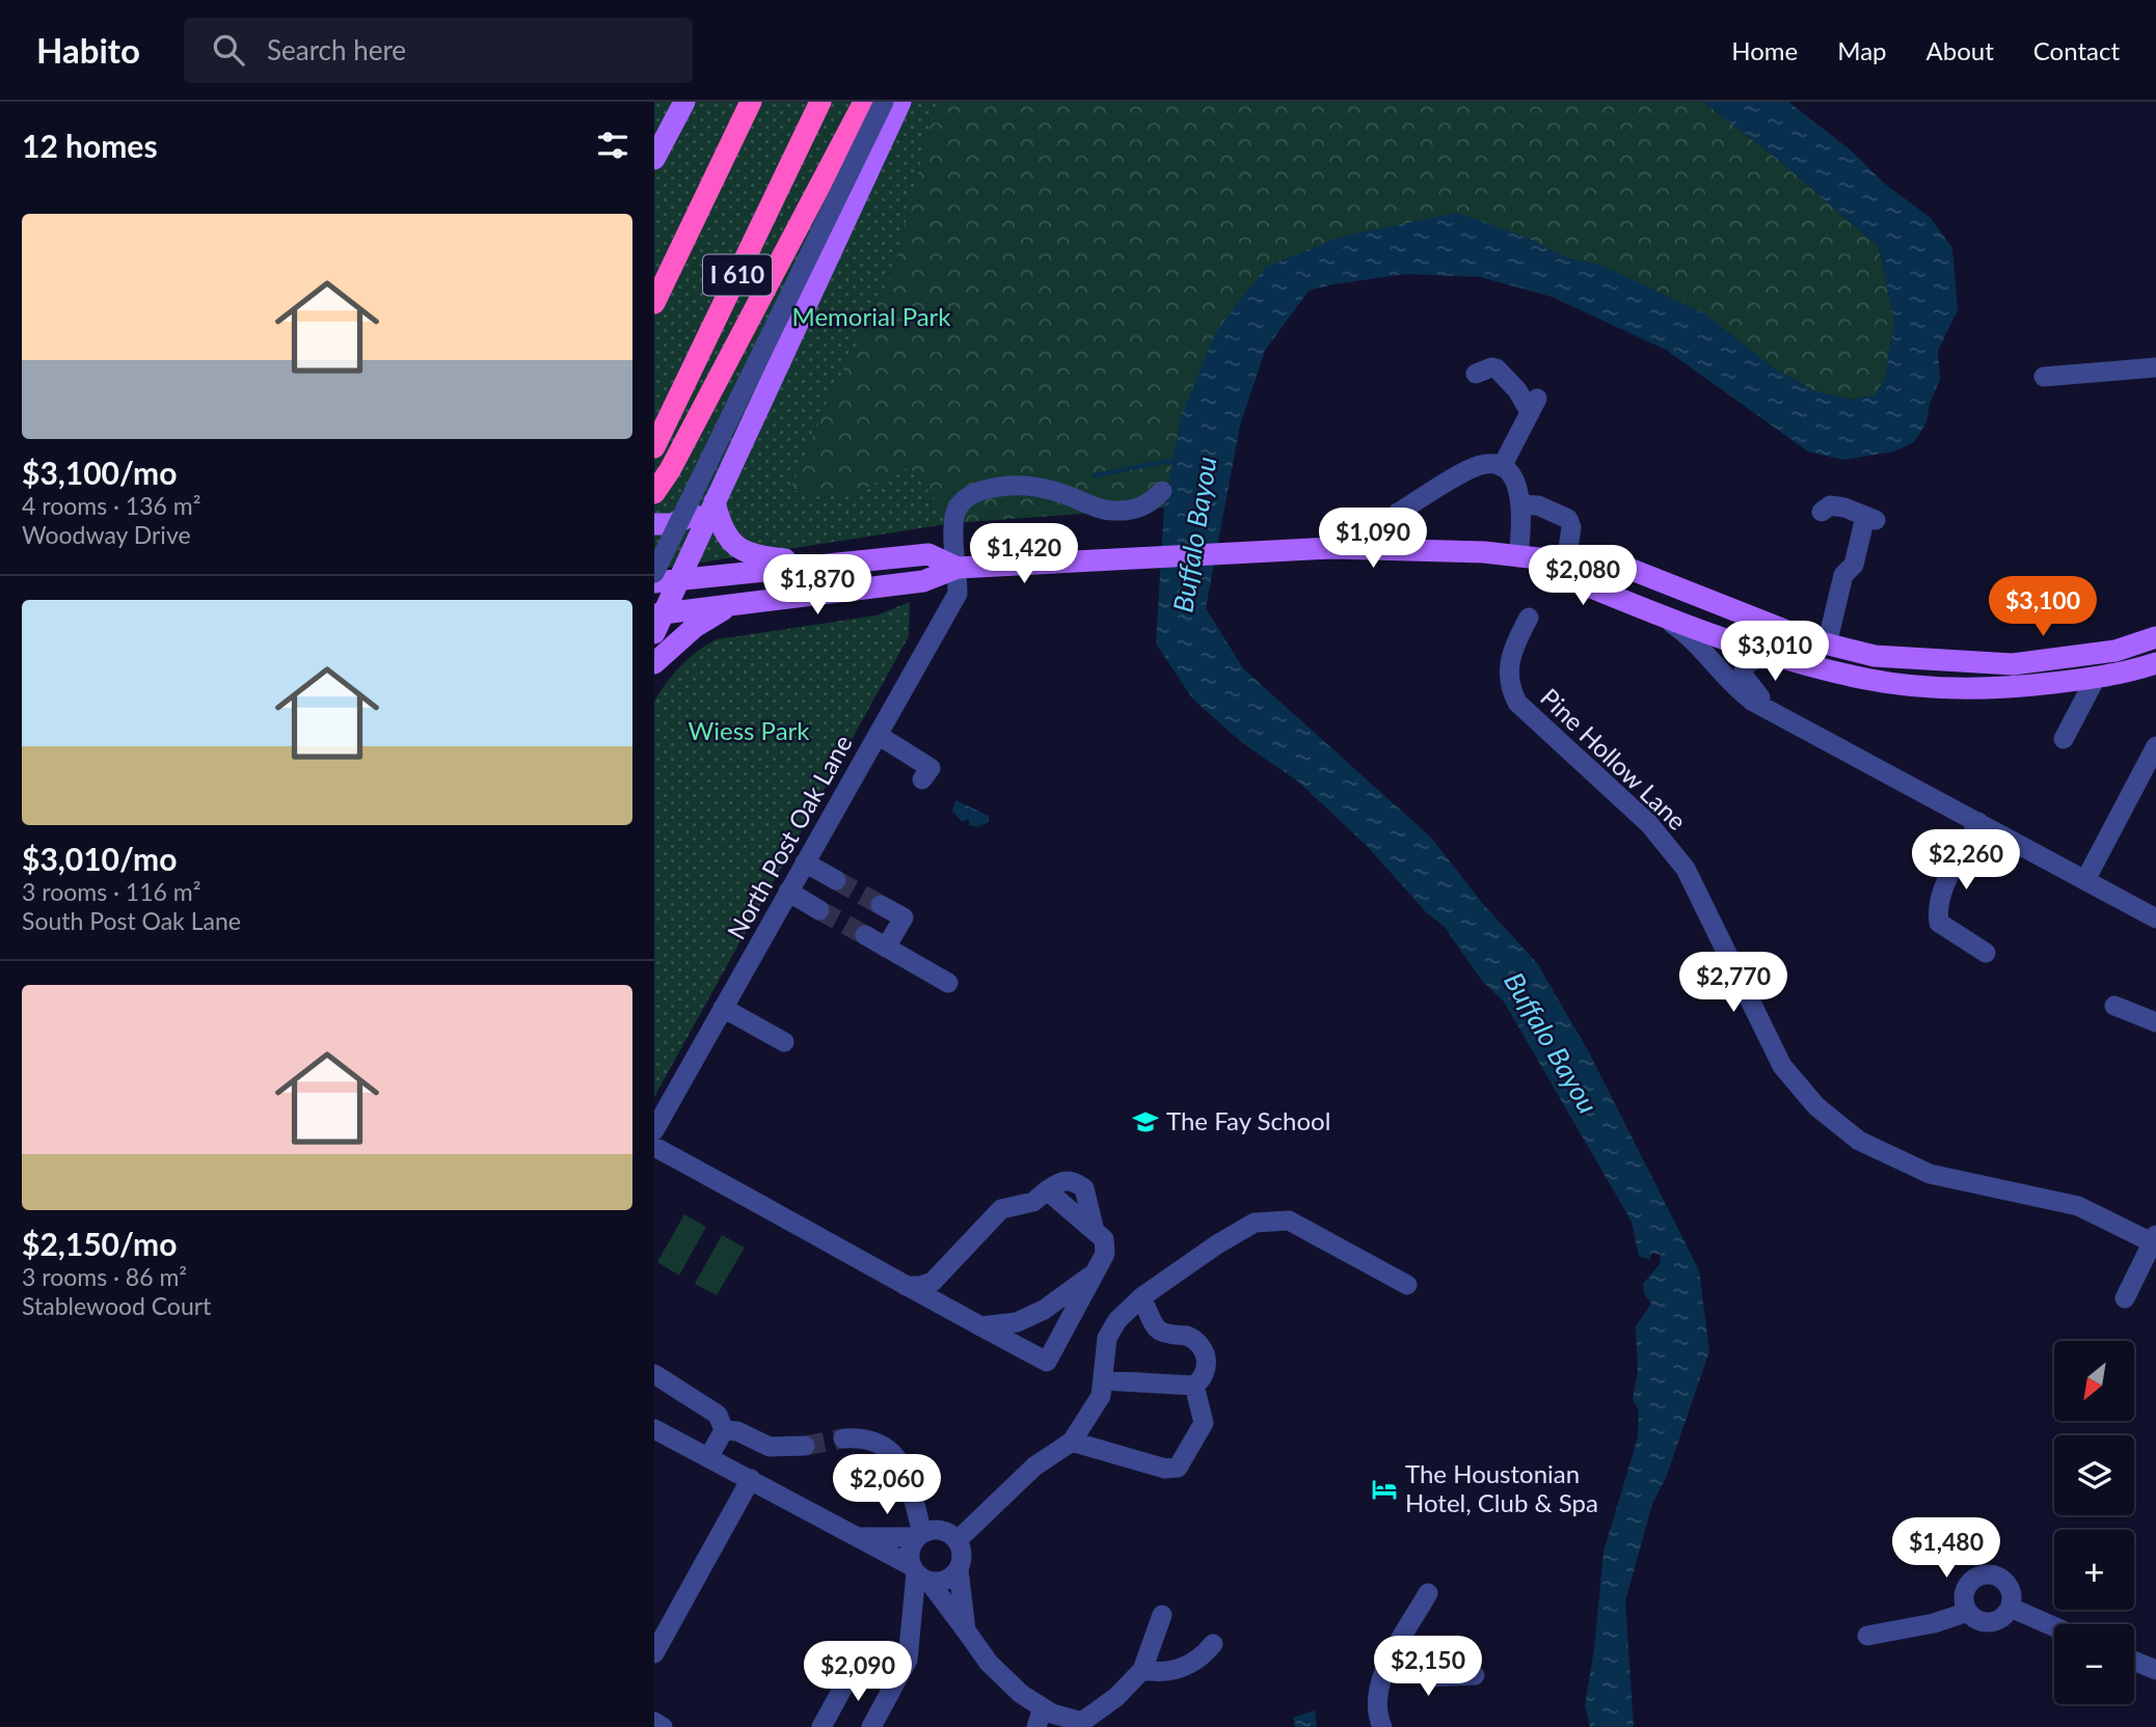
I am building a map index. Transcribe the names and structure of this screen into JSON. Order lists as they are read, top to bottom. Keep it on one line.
{"streets":{"highway":["I 610"],"street":["Pine Hollow Lane","North Post Oak Lane"]},"water":["Buffalo Bayou"],"parks":["Memorial Park","Wiess Park"],"places":{"school or university":["The Fay School"],"hotel":["The Houstonian Hotel, Club & Spa"]},"north":"bottom left","page":{"header":"Habito","search":"Search here","nav":["Home","Map","About","Contact"],"heading":"12 homes","list":[{"name":"$3,100/mo","note":"4 rooms · 136 m² · Woodway Drive"},{"name":"$3,010/mo","note":"3 rooms · 116 m² · South Post Oak Lane"},{"name":"$2,150/mo","note":"3 rooms · 86 m² · Stablewood Court"}],"price":["$1,090","$1,420","$2,080","$1,870","$3,100","$3,010","$2,260","$2,770","$2,060","$1,480","$2,150","$2,090"],"map_buttons":["+","−"]}}
